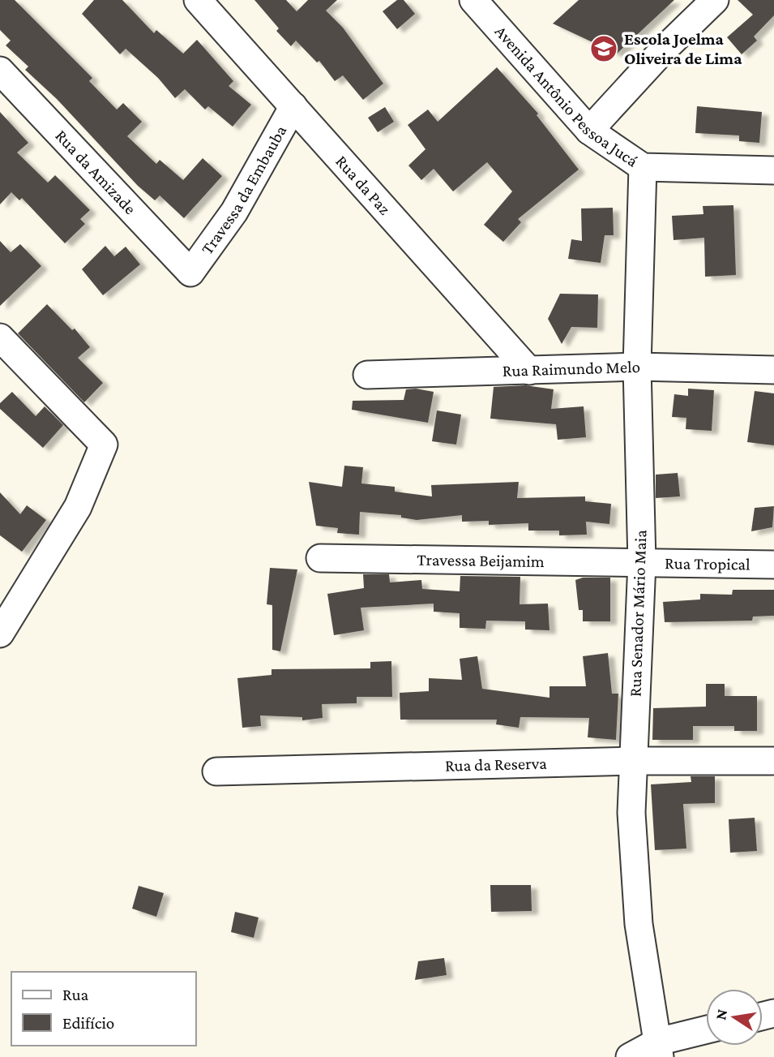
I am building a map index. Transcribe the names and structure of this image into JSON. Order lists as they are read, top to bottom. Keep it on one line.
{"streets":{"street":["Avenida Antônio Pessoa Jucá","Rua da Amizade","Rua da Paz","Travessa da Embauba","Rua Raimundo Melo","Travessa Beijamim","Rua Tropical","Rua Senador Mário Maia","Rua da Reserva"]},"crossings":[["Avenida Antônio Pessoa Jucá","Rua Senador Mário Maia"],["Rua da Amizade","Travessa da Embauba"],["Rua da Paz","Travessa da Embauba"],["Rua da Paz","Rua Raimundo Melo"],["Rua Raimundo Melo","Rua Senador Mário Maia"],["Travessa Beijamim","Rua Tropical"],["Travessa Beijamim","Rua Senador Mário Maia"],["Rua Tropical","Rua Senador Mário Maia"],["Rua Senador Mário Maia","Rua da Reserva"]],"places":{"school or university":["Escola Joelma Oliveira de Lima"]},"legend":["Rua","Edifício"],"north":"left"}
